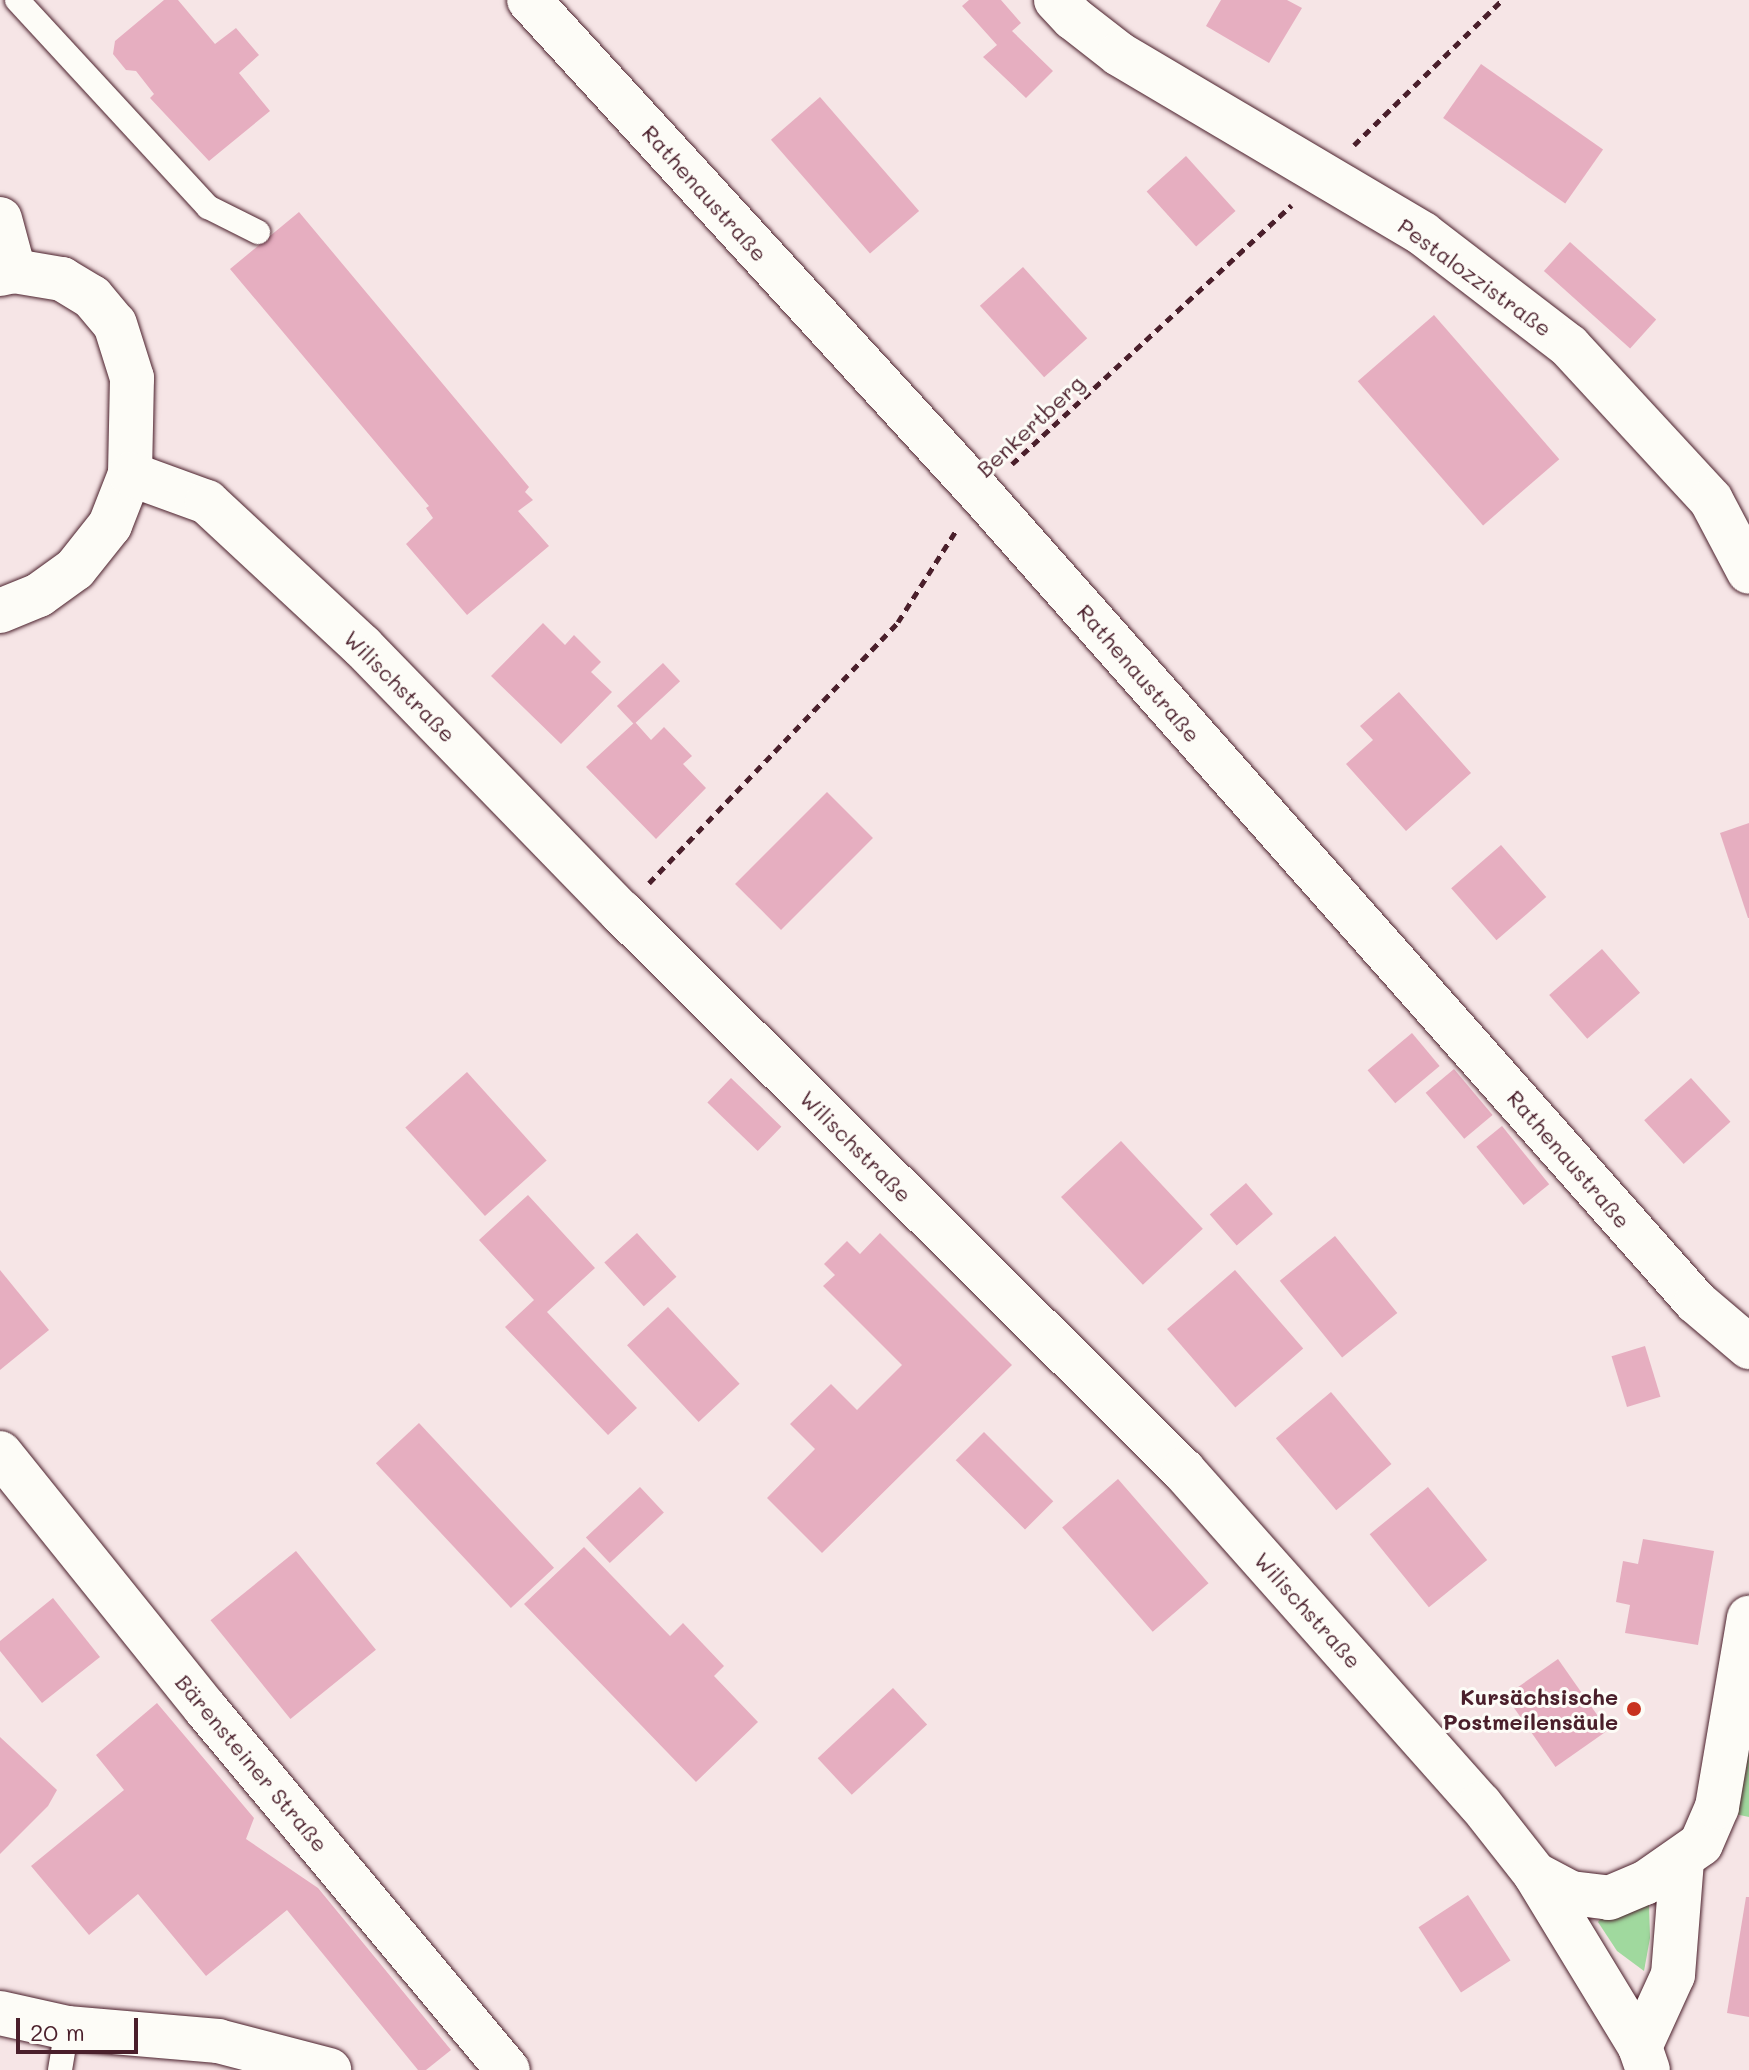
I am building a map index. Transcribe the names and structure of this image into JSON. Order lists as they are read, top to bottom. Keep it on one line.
{"streets":{"street":["Rathenaustraße","Pestalozzistraße","Wilischstraße","Bärensteiner Straße"],"path":["Benkertberg"]},"crossings":[["Rathenaustraße","Benkertberg"],["Pestalozzistraße","Benkertberg"],["Benkertberg","Wilischstraße"]],"places":["Kursächsische Postmeilensäule"],"scale_bar":"20 m"}
